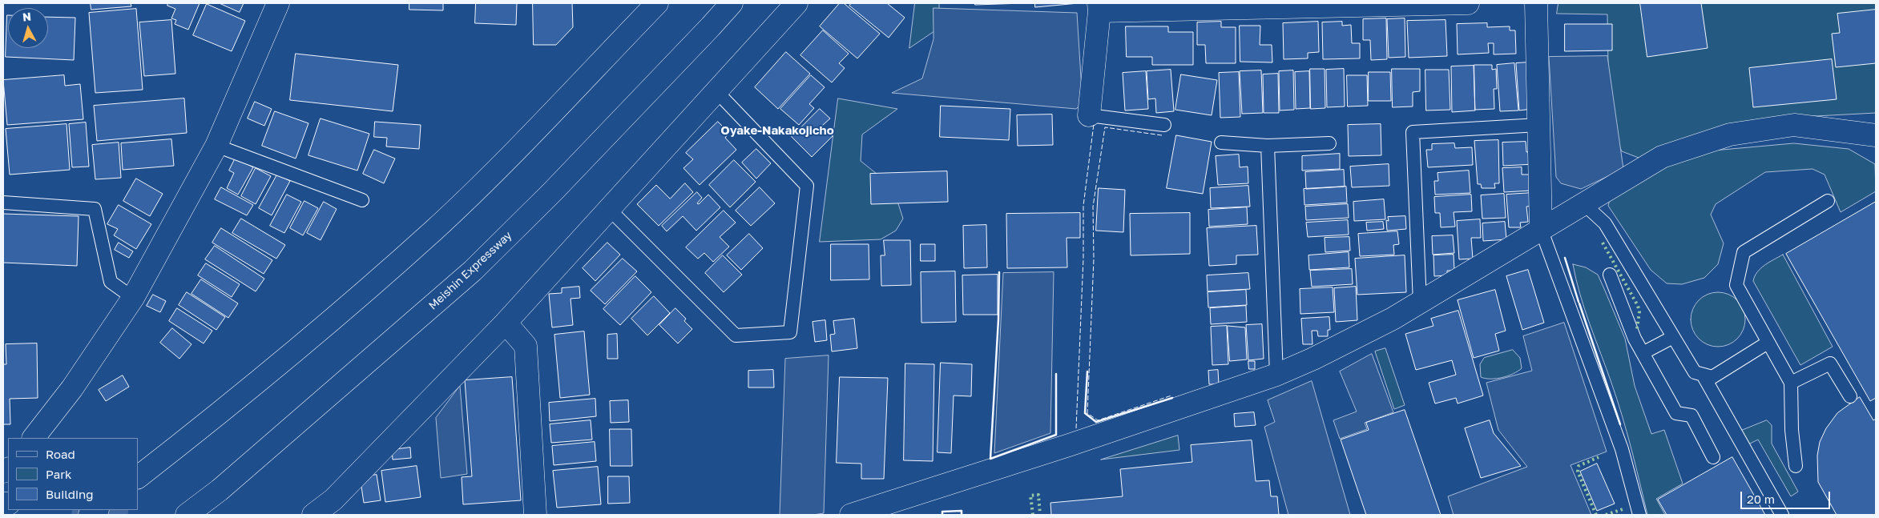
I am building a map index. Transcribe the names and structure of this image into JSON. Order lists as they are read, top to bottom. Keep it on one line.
{"streets":{"main road":["Meishin Expressway"]},"districts":["Oyake-Nakakojicho"],"legend":["Road","Park","Building"],"scale_bar":"20 m","north":"top"}
